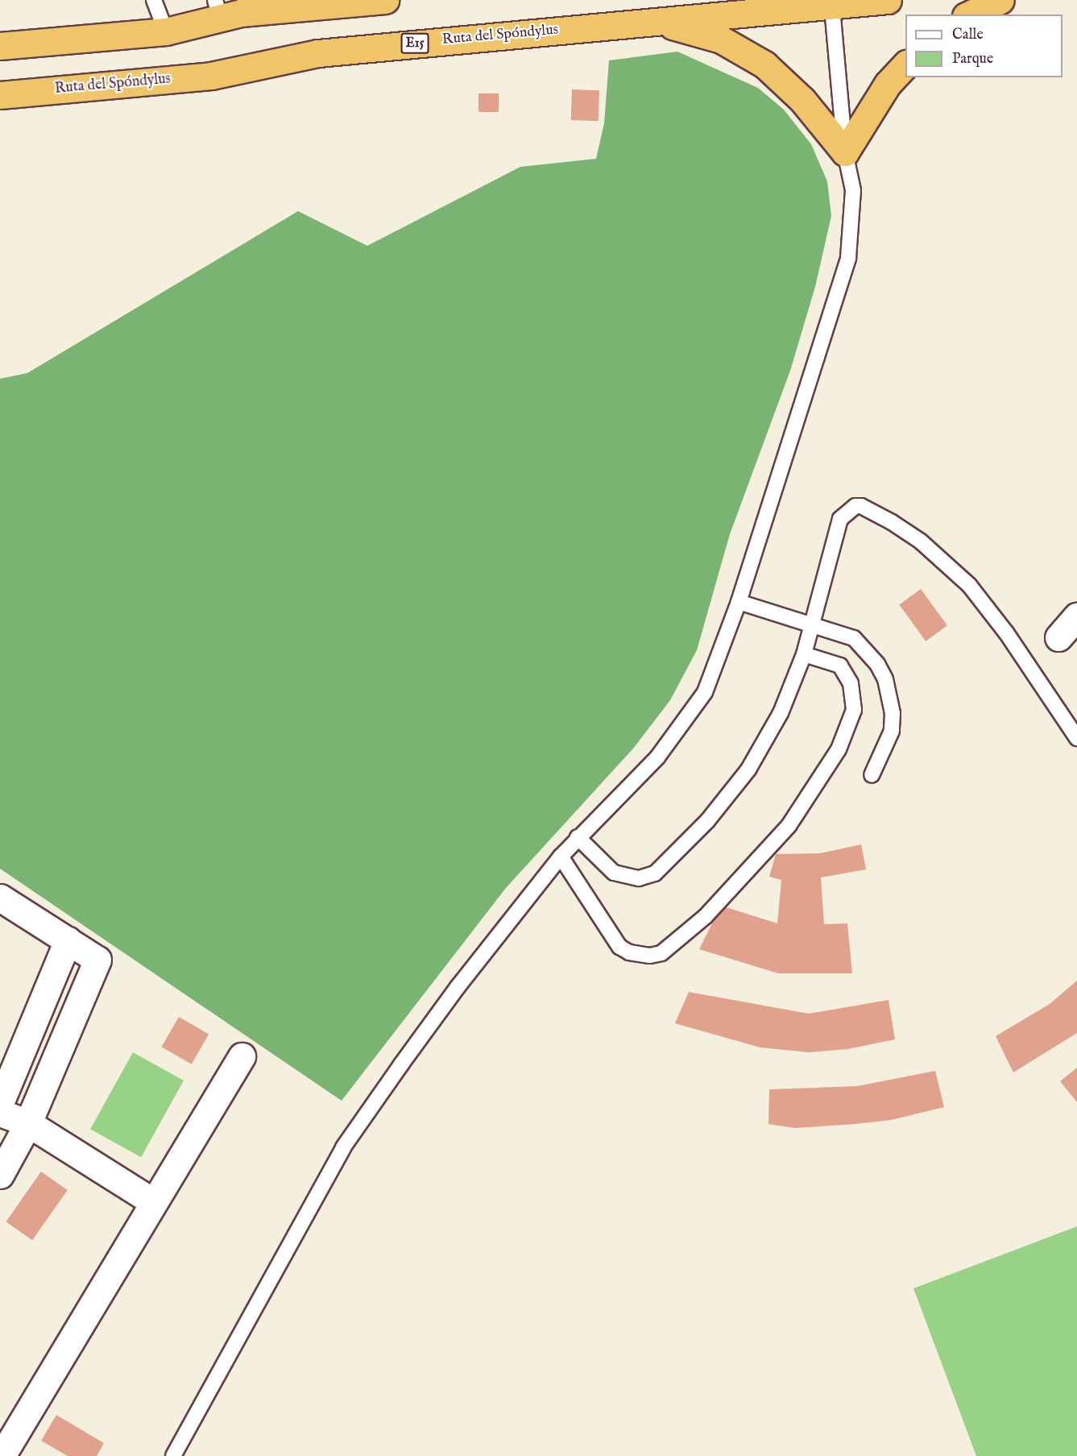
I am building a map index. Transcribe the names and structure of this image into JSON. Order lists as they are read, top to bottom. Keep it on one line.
{"streets":{"highway":["Ruta del Spóndylus","E15"]},"legend":["Calle","Parque"]}
